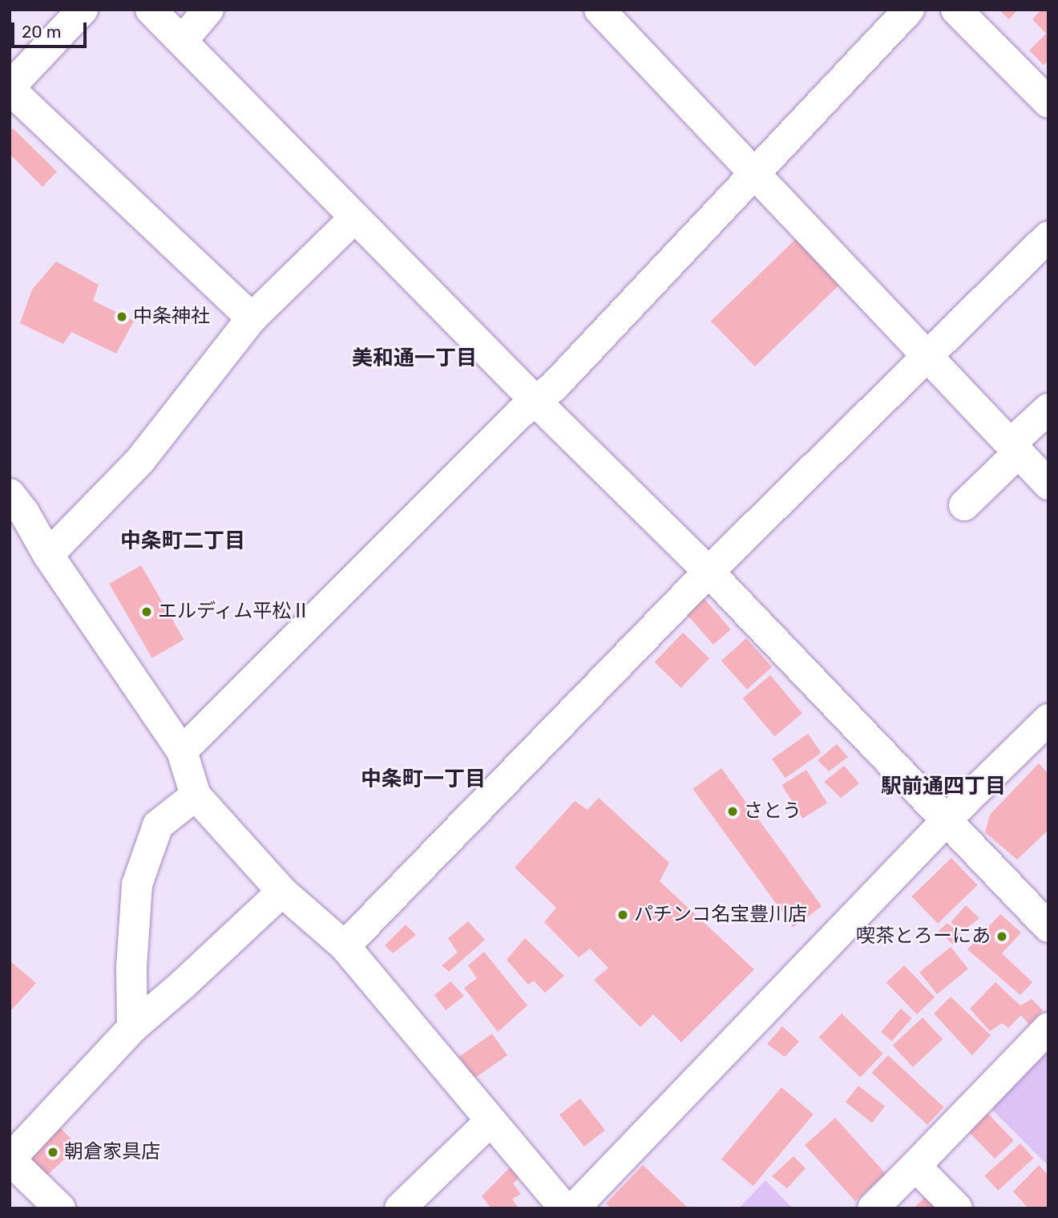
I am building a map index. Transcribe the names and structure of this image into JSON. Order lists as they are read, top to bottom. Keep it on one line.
{"districts":["美和通一丁目","中条町二丁目","中条町一丁目","駅前通四丁目"],"places":["中条神社","エルディム平松Ⅱ","さとう","パチンコ名宝豊川店","喫茶とろーにあ","朝倉家具店"],"scale_bar":"20 m"}
